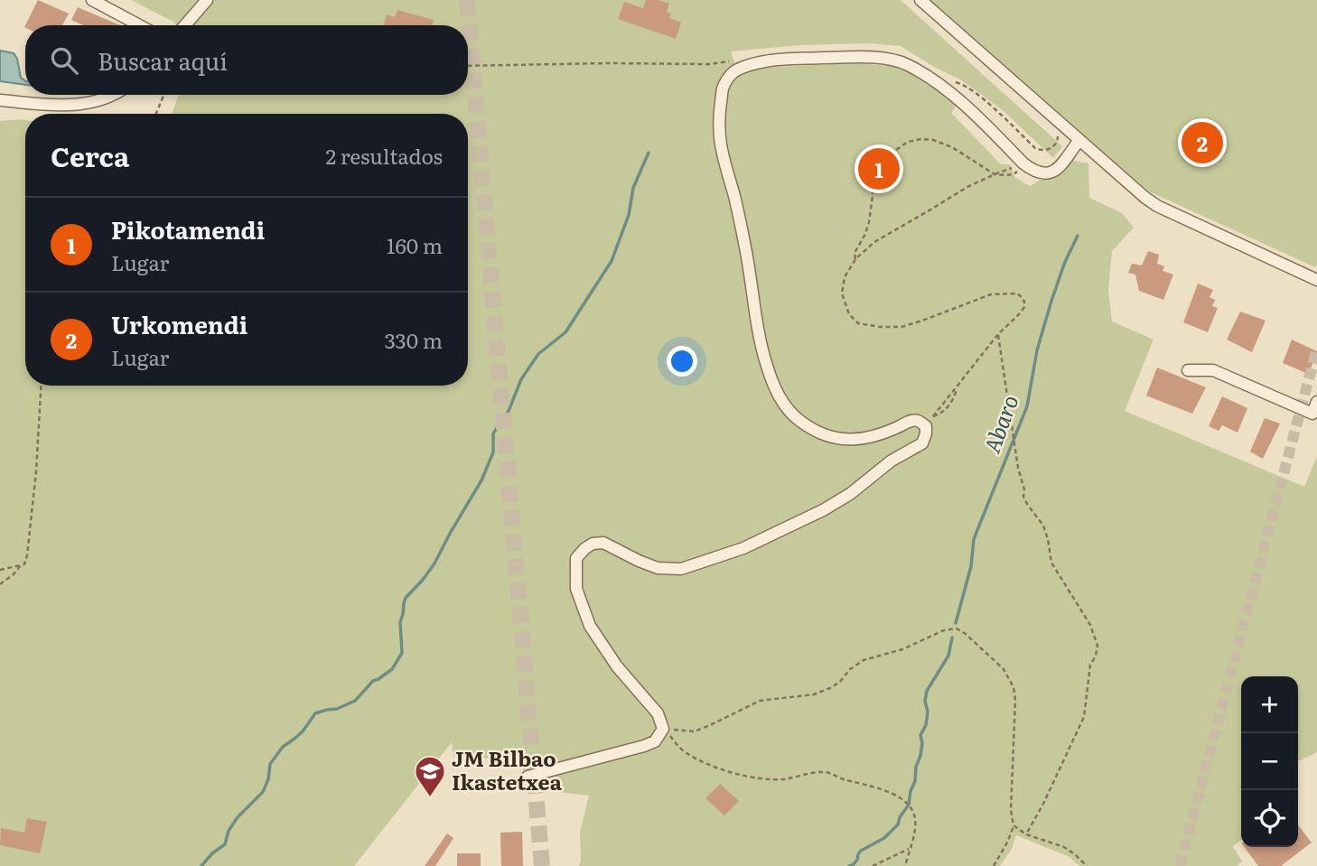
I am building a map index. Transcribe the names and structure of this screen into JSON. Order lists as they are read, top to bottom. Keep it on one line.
{"water":["Abaro"],"places":{"school or university":["JM Bilbao Ikastetxea"]},"page":{"search":"Buscar aquí","heading":["Cerca","2 resultados"],"pins":["2","1"],"list":[{"mark":"1","name":"Pikotamendi","note":"Lugar","value":"160 m"},{"mark":"2","name":"Urkomendi","note":"Lugar","value":"330 m"}],"map_buttons":["+","−"]}}
